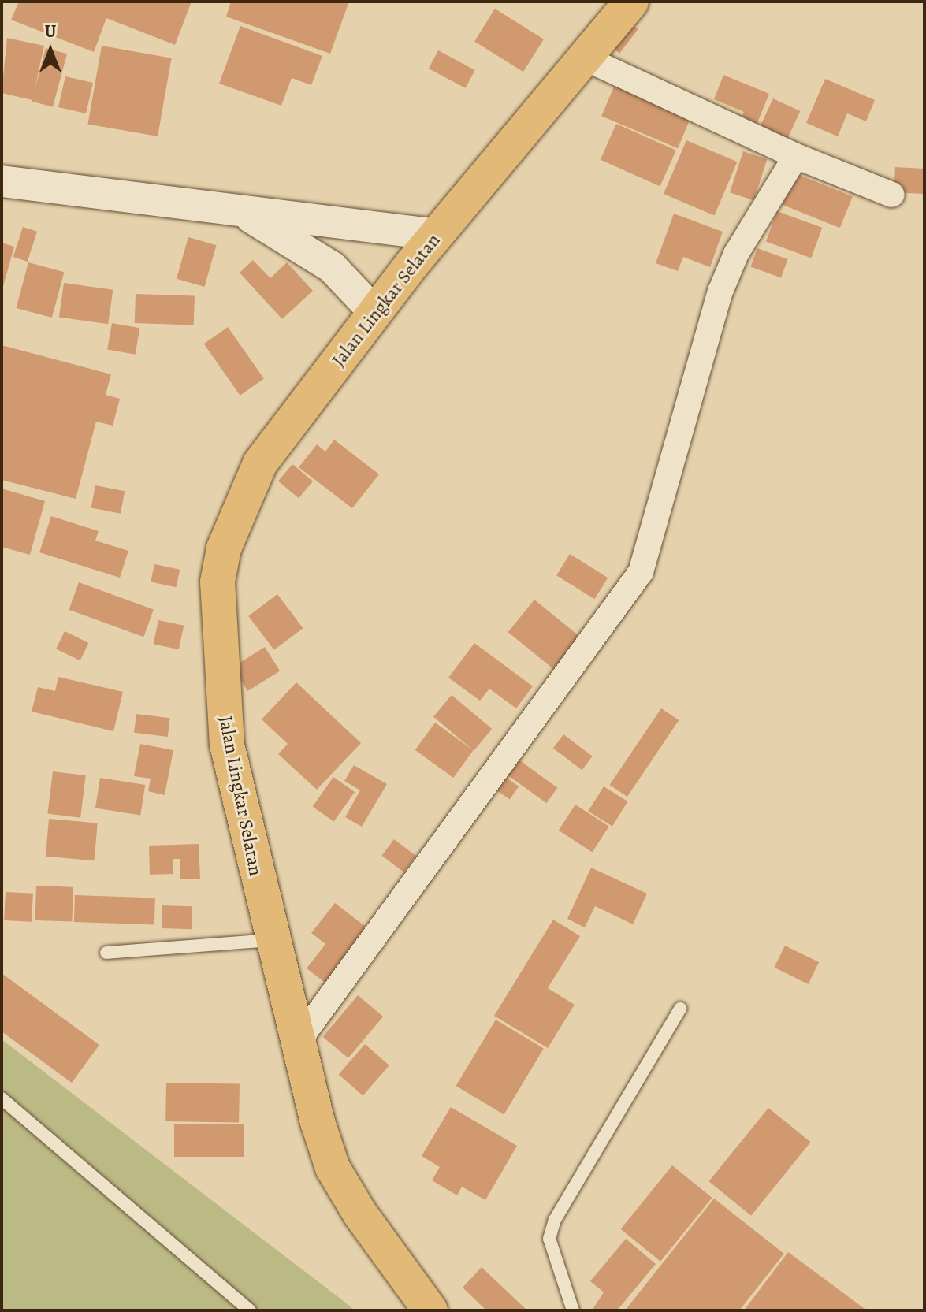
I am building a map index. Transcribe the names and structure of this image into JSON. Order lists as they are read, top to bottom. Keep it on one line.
{"streets":{"highway":["Jalan Lingkar Selatan"]},"north":"top"}
